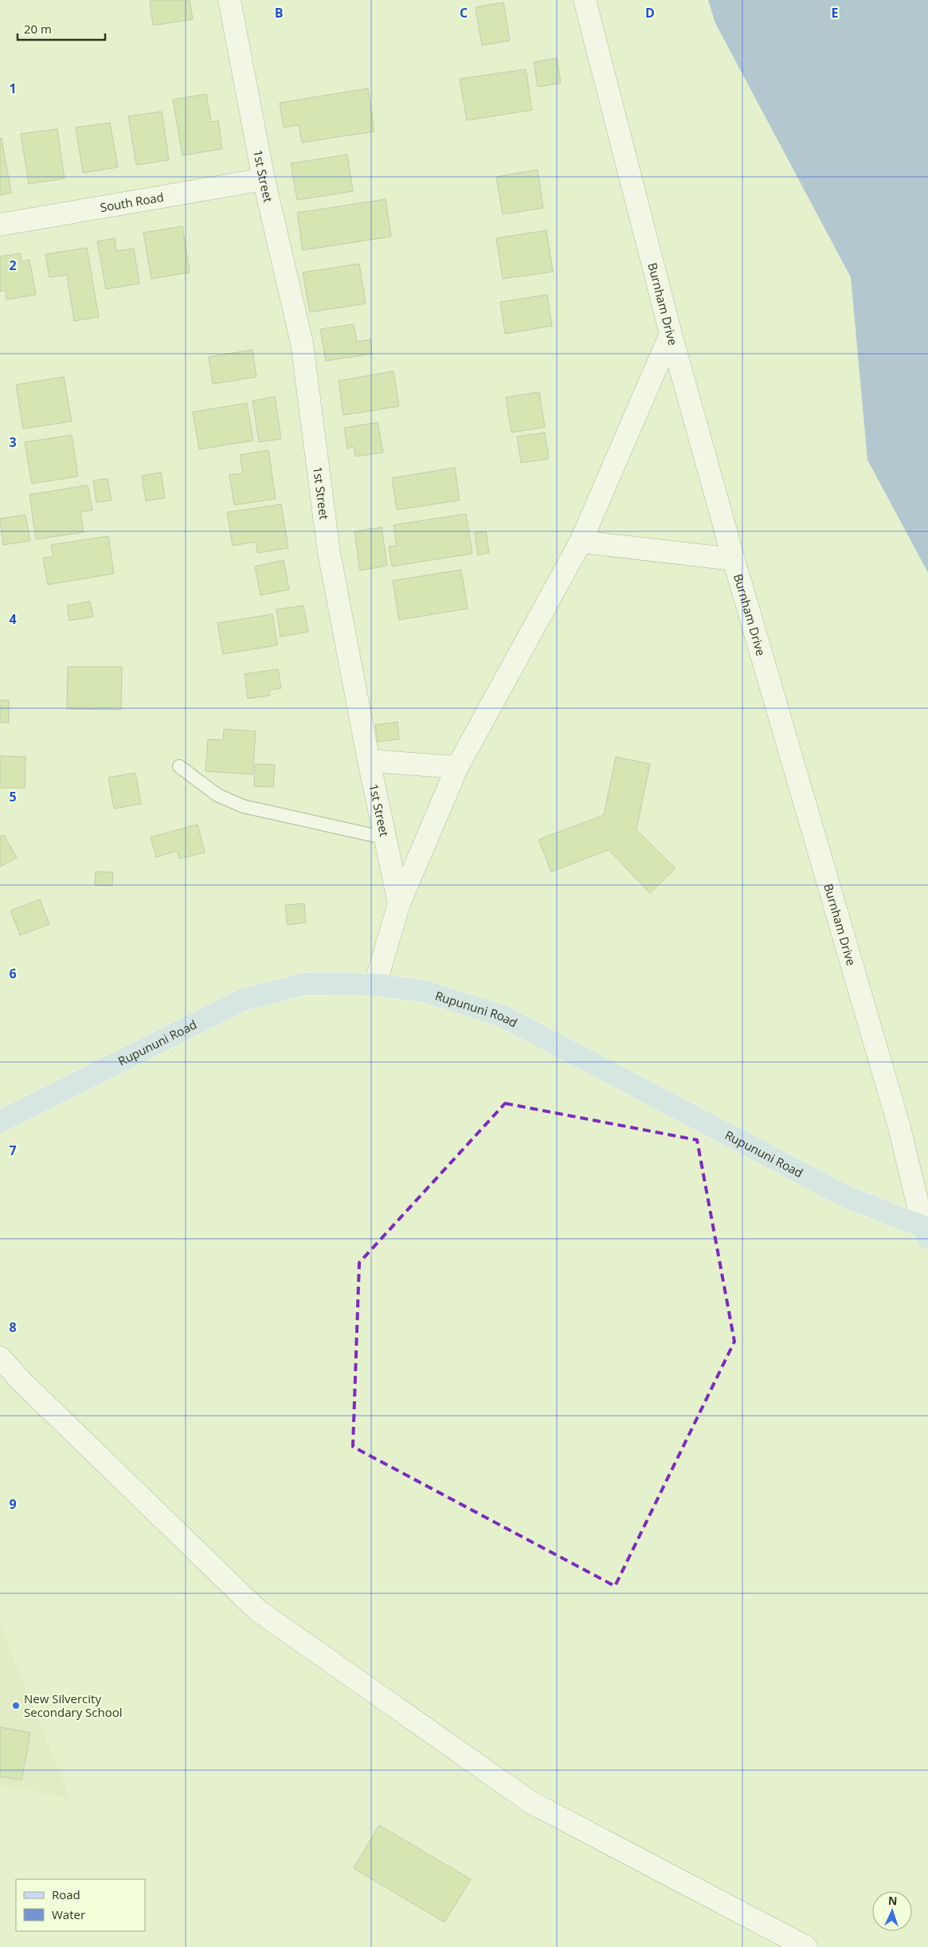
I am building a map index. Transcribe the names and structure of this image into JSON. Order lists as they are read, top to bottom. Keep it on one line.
{"streets":{"main road":["Rupununi Road"],"street":["1st Street","South Road","Burnham Drive"]},"crossings":[["1st Street","South Road"],["1st Street","Rupununi Road"],["Burnham Drive","Rupununi Road"]],"places":["New Silvercity Secondary School"],"legend":["Road","Water"],"scale_bar":"20 m","north":"top","grid":{"columns":["B","C","D","E"],"rows":["1","2","3","4","5","6","7","8","9"]}}
